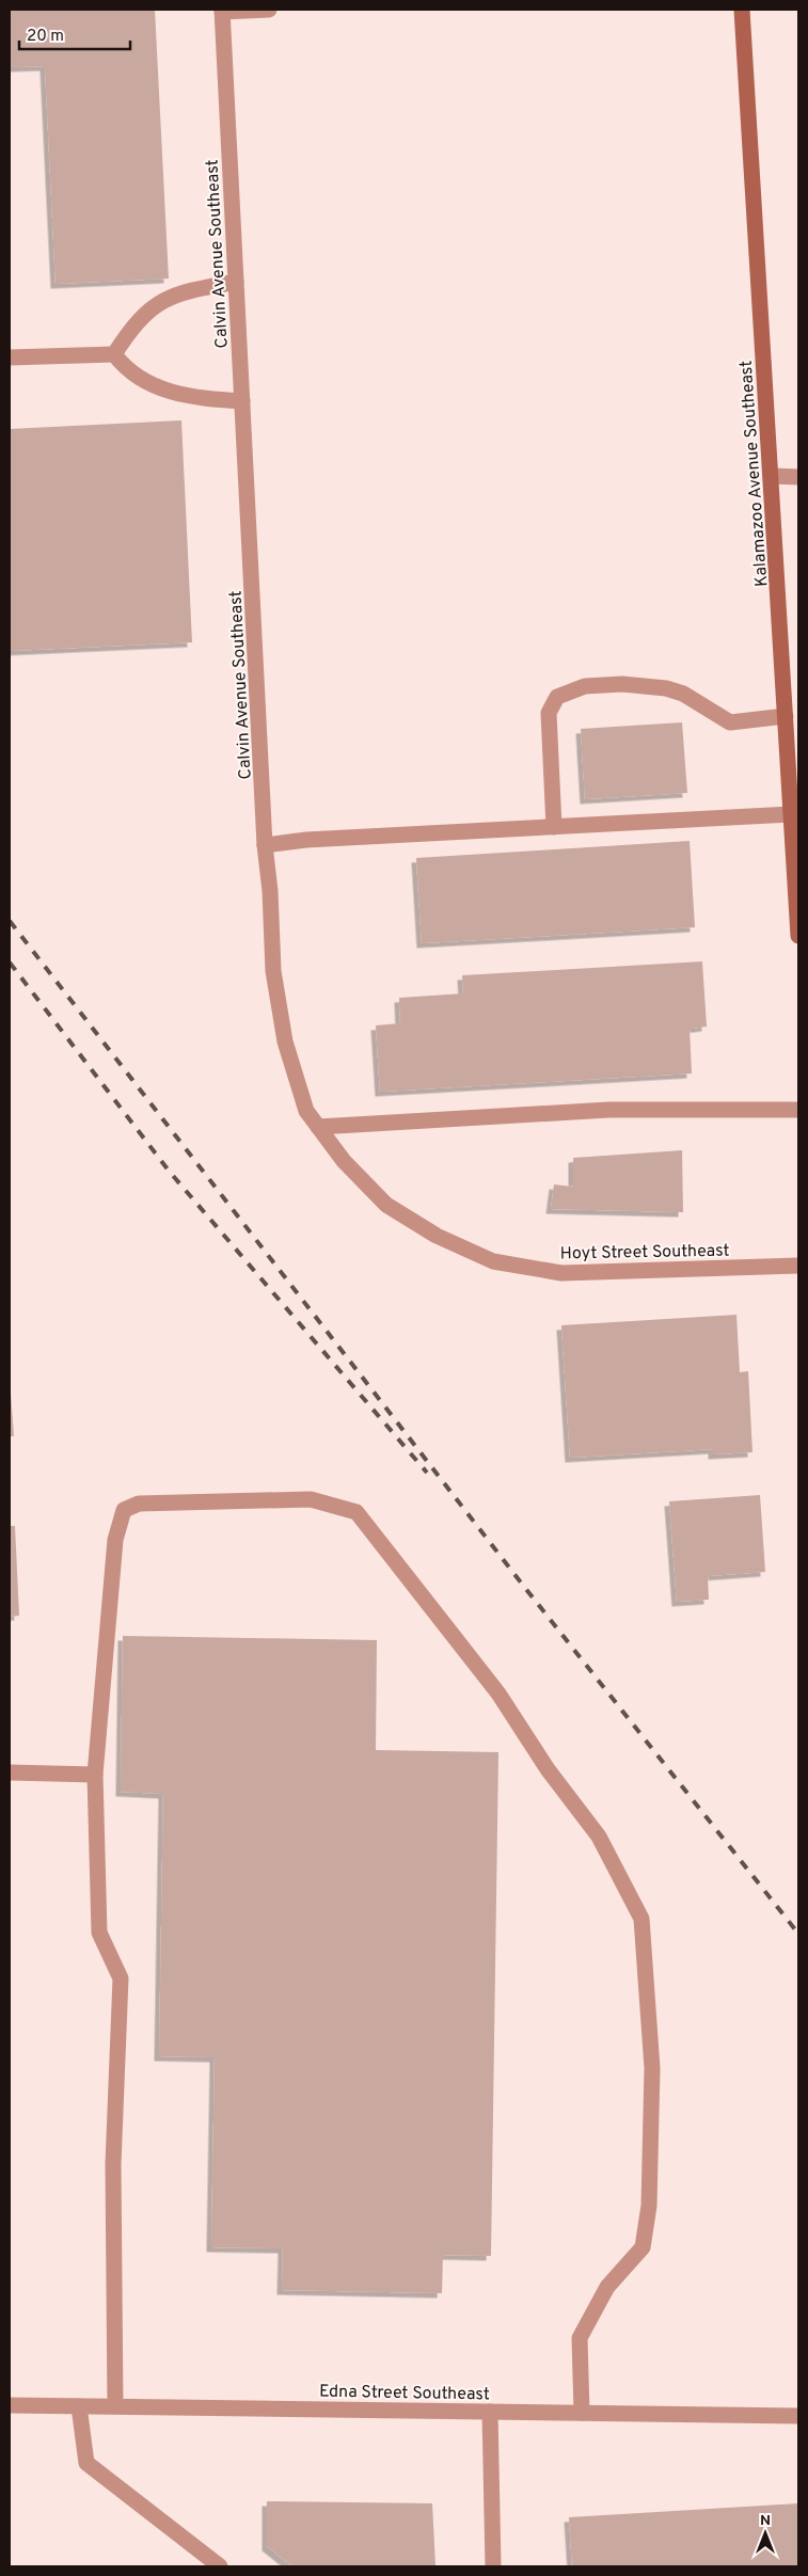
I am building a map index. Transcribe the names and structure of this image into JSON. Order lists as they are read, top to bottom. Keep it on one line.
{"streets":{"main road":["Kalamazoo Avenue Southeast"],"street":["Calvin Avenue Southeast","Hoyt Street Southeast","Edna Street Southeast"]},"crossings":[["Calvin Avenue Southeast","Hoyt Street Southeast"]],"scale_bar":"20 m","north":"top"}
